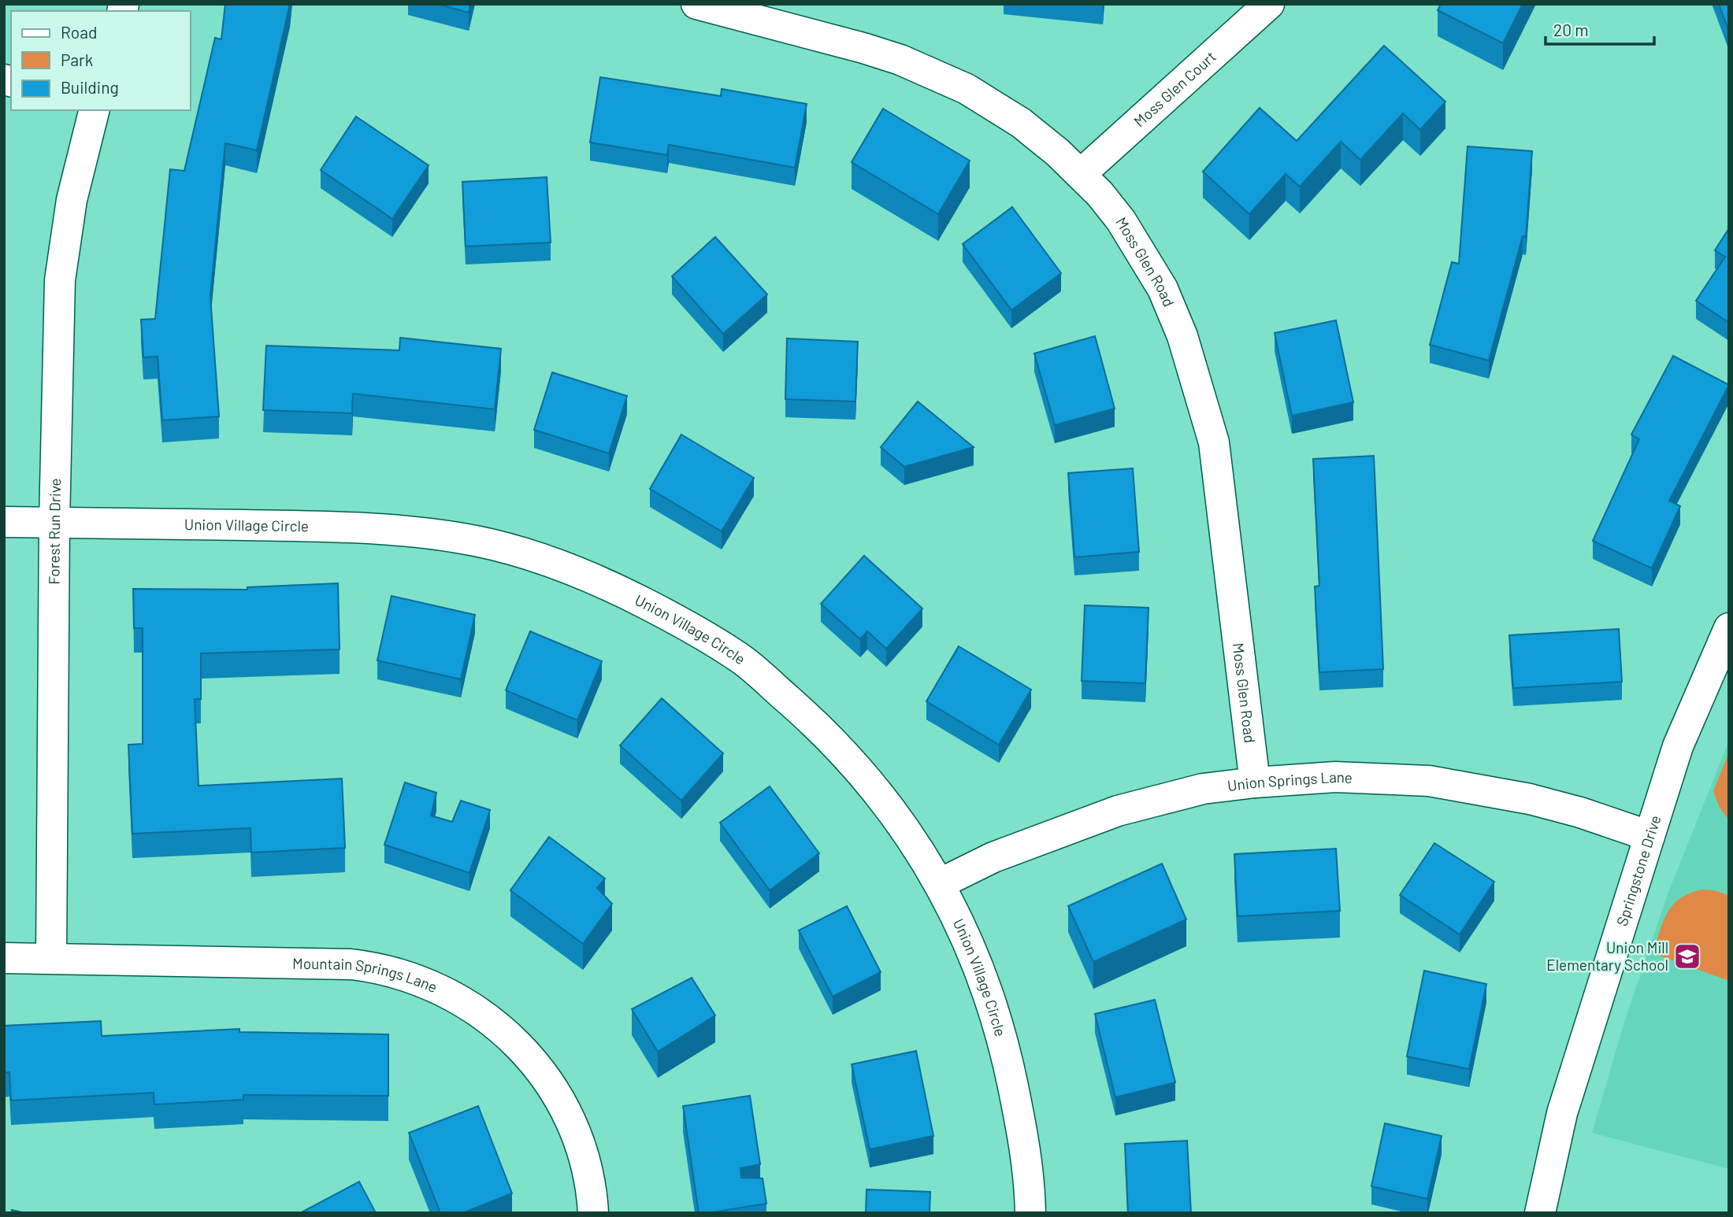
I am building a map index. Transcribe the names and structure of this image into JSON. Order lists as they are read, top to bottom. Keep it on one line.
{"streets":{"street":["Moss Glen Court","Moss Glen Road","Union Village Circle","Forest Run Drive","Union Springs Lane","Springstone Drive","Mountain Springs Lane"]},"crossings":[["Moss Glen Court","Moss Glen Road"],["Moss Glen Road","Union Springs Lane"],["Union Village Circle","Forest Run Drive"],["Union Village Circle","Union Springs Lane"],["Forest Run Drive","Mountain Springs Lane"],["Union Springs Lane","Springstone Drive"]],"places":{"school or university":["Union Mill Elementary School"]},"legend":["Road","Park","Building"],"scale_bar":"20 m"}
